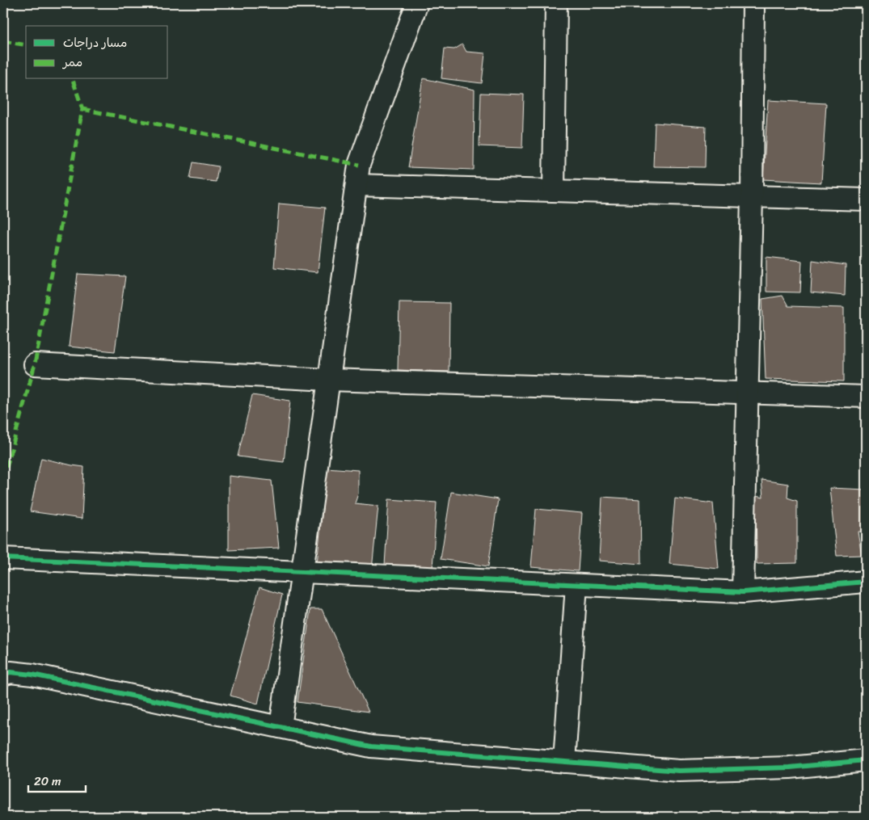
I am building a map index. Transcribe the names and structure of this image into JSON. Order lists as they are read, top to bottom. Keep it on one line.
{"legend":["مسار دراجات","ممر"],"scale_bar":"20 m"}
